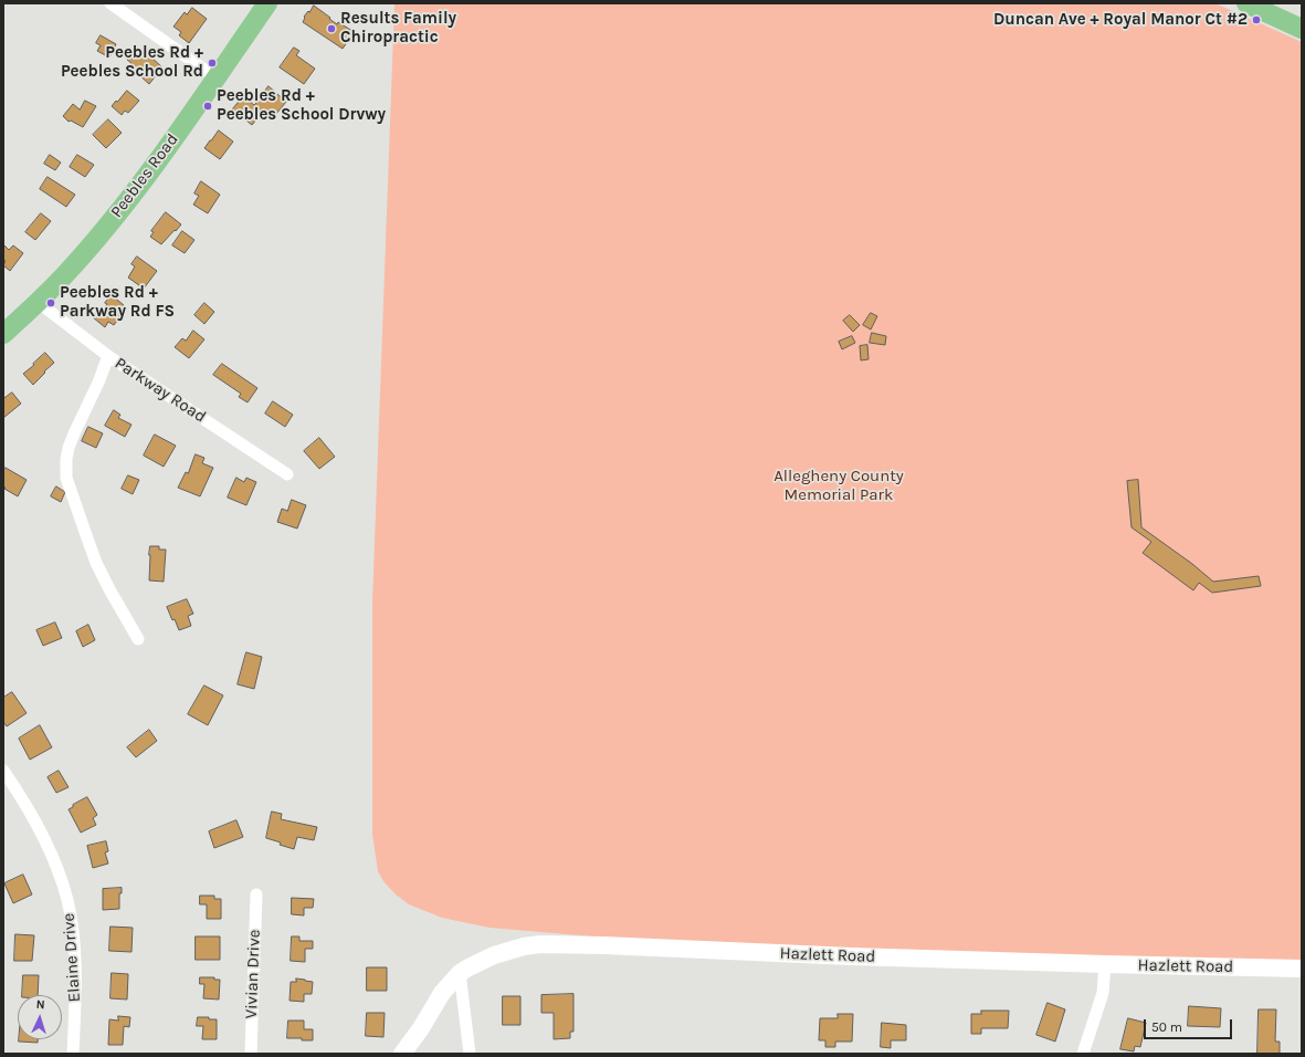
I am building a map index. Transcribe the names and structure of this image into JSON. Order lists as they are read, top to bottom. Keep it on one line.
{"streets":{"main road":["Peebles Road"],"street":["Parkway Road","Hazlett Road","Elaine Drive","Vivian Drive"]},"crossings":[["Peebles Road","Parkway Road"]],"parks":["Allegheny County Memorial Park"],"places":["Duncan Ave + Royal Manor Ct #2","Results Family Chiropractic","Peebles Rd + Peebles School Rd","Peebles Rd + Peebles School Drvwy","Peebles Rd + Parkway Rd FS"],"scale_bar":"50 m","north":"top"}
